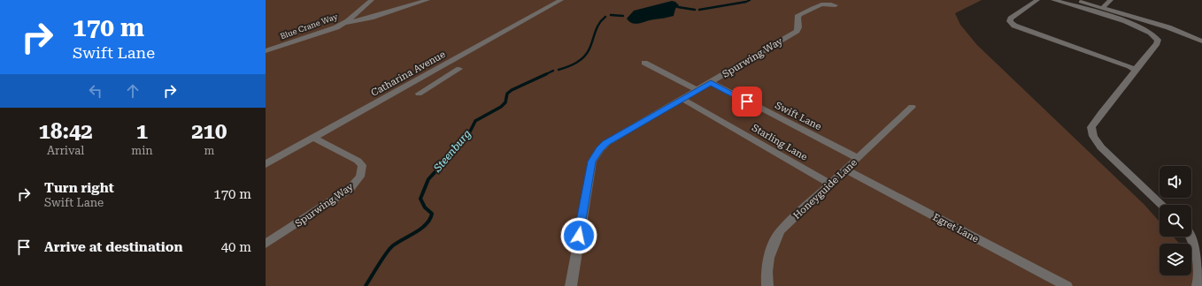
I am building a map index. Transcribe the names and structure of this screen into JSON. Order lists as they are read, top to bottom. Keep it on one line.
{"streets":{"street":["Blue Crane Way","Spurwing Way","Catharina Avenue","Swift Lane","Starling Lane","Honeyguide Lane","Egret Lane"]},"crossings":[["Spurwing Way","Catharina Avenue"],["Spurwing Way","Swift Lane"],["Spurwing Way","Starling Lane"],["Swift Lane","Honeyguide Lane"],["Starling Lane","Honeyguide Lane"],["Honeyguide Lane","Egret Lane"]],"water":["Steenburg"],"page":{"turn":["170 m","Swift Lane"],"eta":["18:42","Arrival","1","min","210","m"],"list":[{"name":"Turn right","note":"Swift Lane","value":"170 m"},{"name":"Arrive at destination","value":"40 m"}]}}
